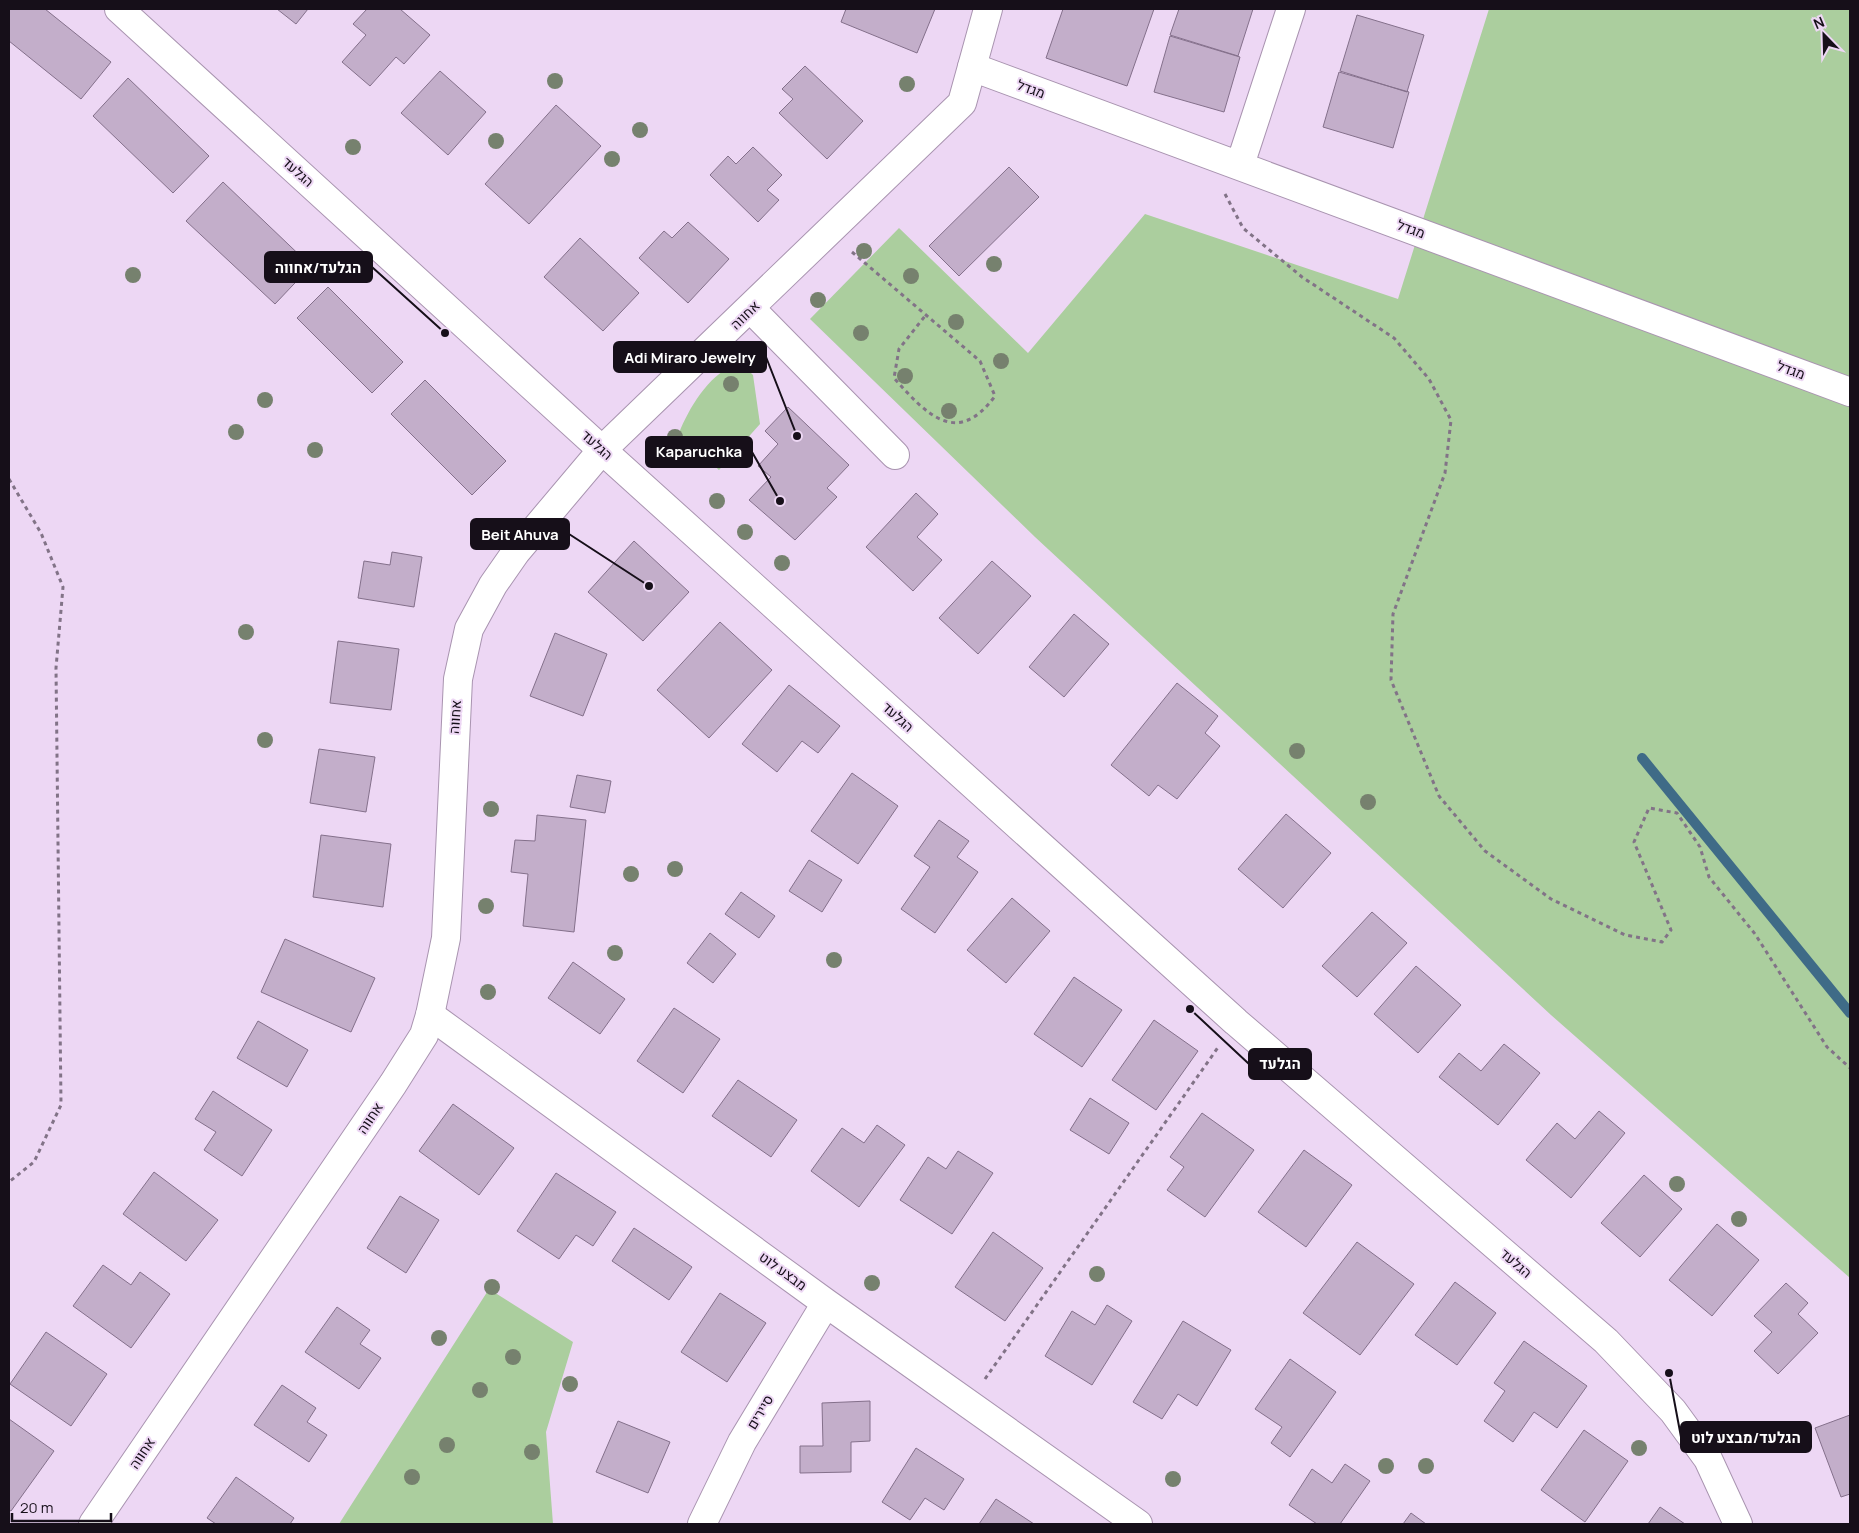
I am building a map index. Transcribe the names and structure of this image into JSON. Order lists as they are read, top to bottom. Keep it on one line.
{"streets":{"street":["מגדל","הגלעד","אחווה","מבצע לוט","סיירים"]},"crossings":[["מגדל","אחווה"],["הגלעד","אחווה"],["אחווה","מבצע לוט"],["מבצע לוט","סיירים"]],"places":["הגלעד/אחווה","Adi Miraro Jewelry","Kaparuchka","Beit Ahuva","הגלעד","הגלעד/מבצע לוט"],"scale_bar":"20 m","north":"top left"}
